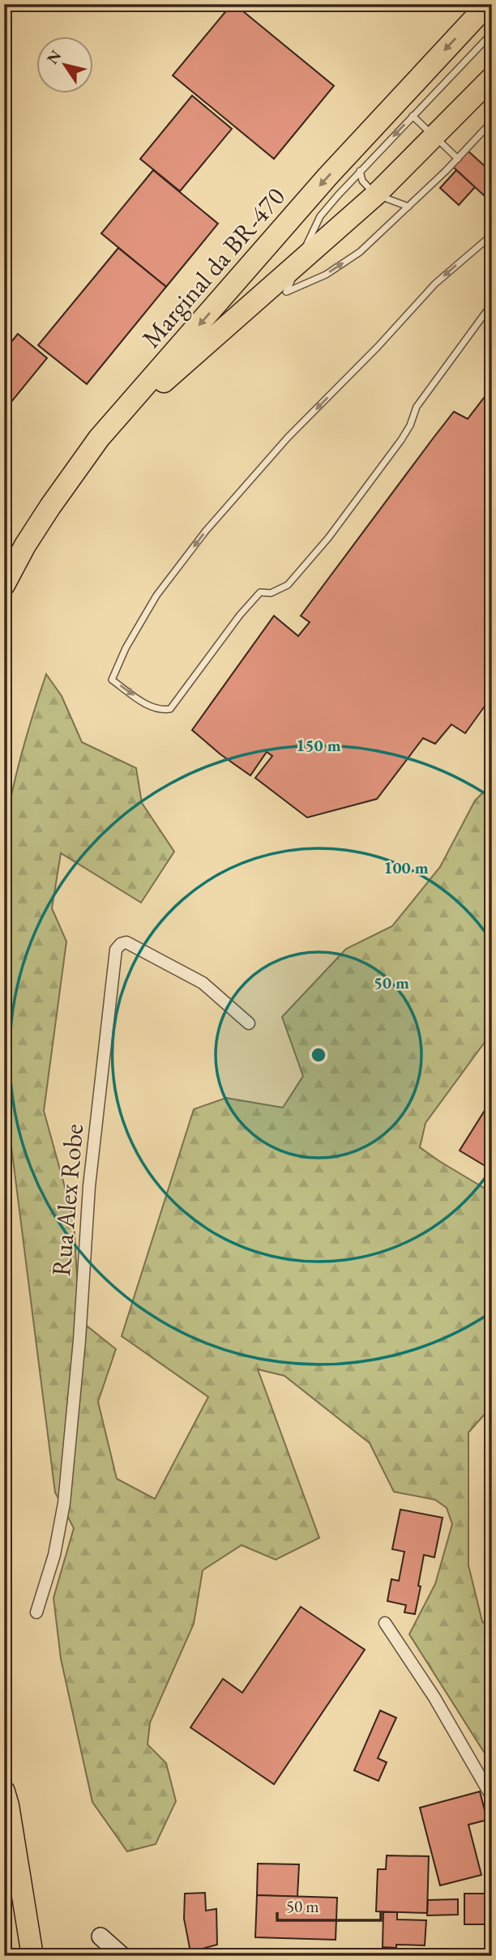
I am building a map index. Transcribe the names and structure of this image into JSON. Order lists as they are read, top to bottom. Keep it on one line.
{"streets":{"highway":["Marginal da BR-470"],"street":["Rua Alex Robe"]},"scale_bar":"50 m","north":"top left","rings":["150 m","100 m","50 m"]}
